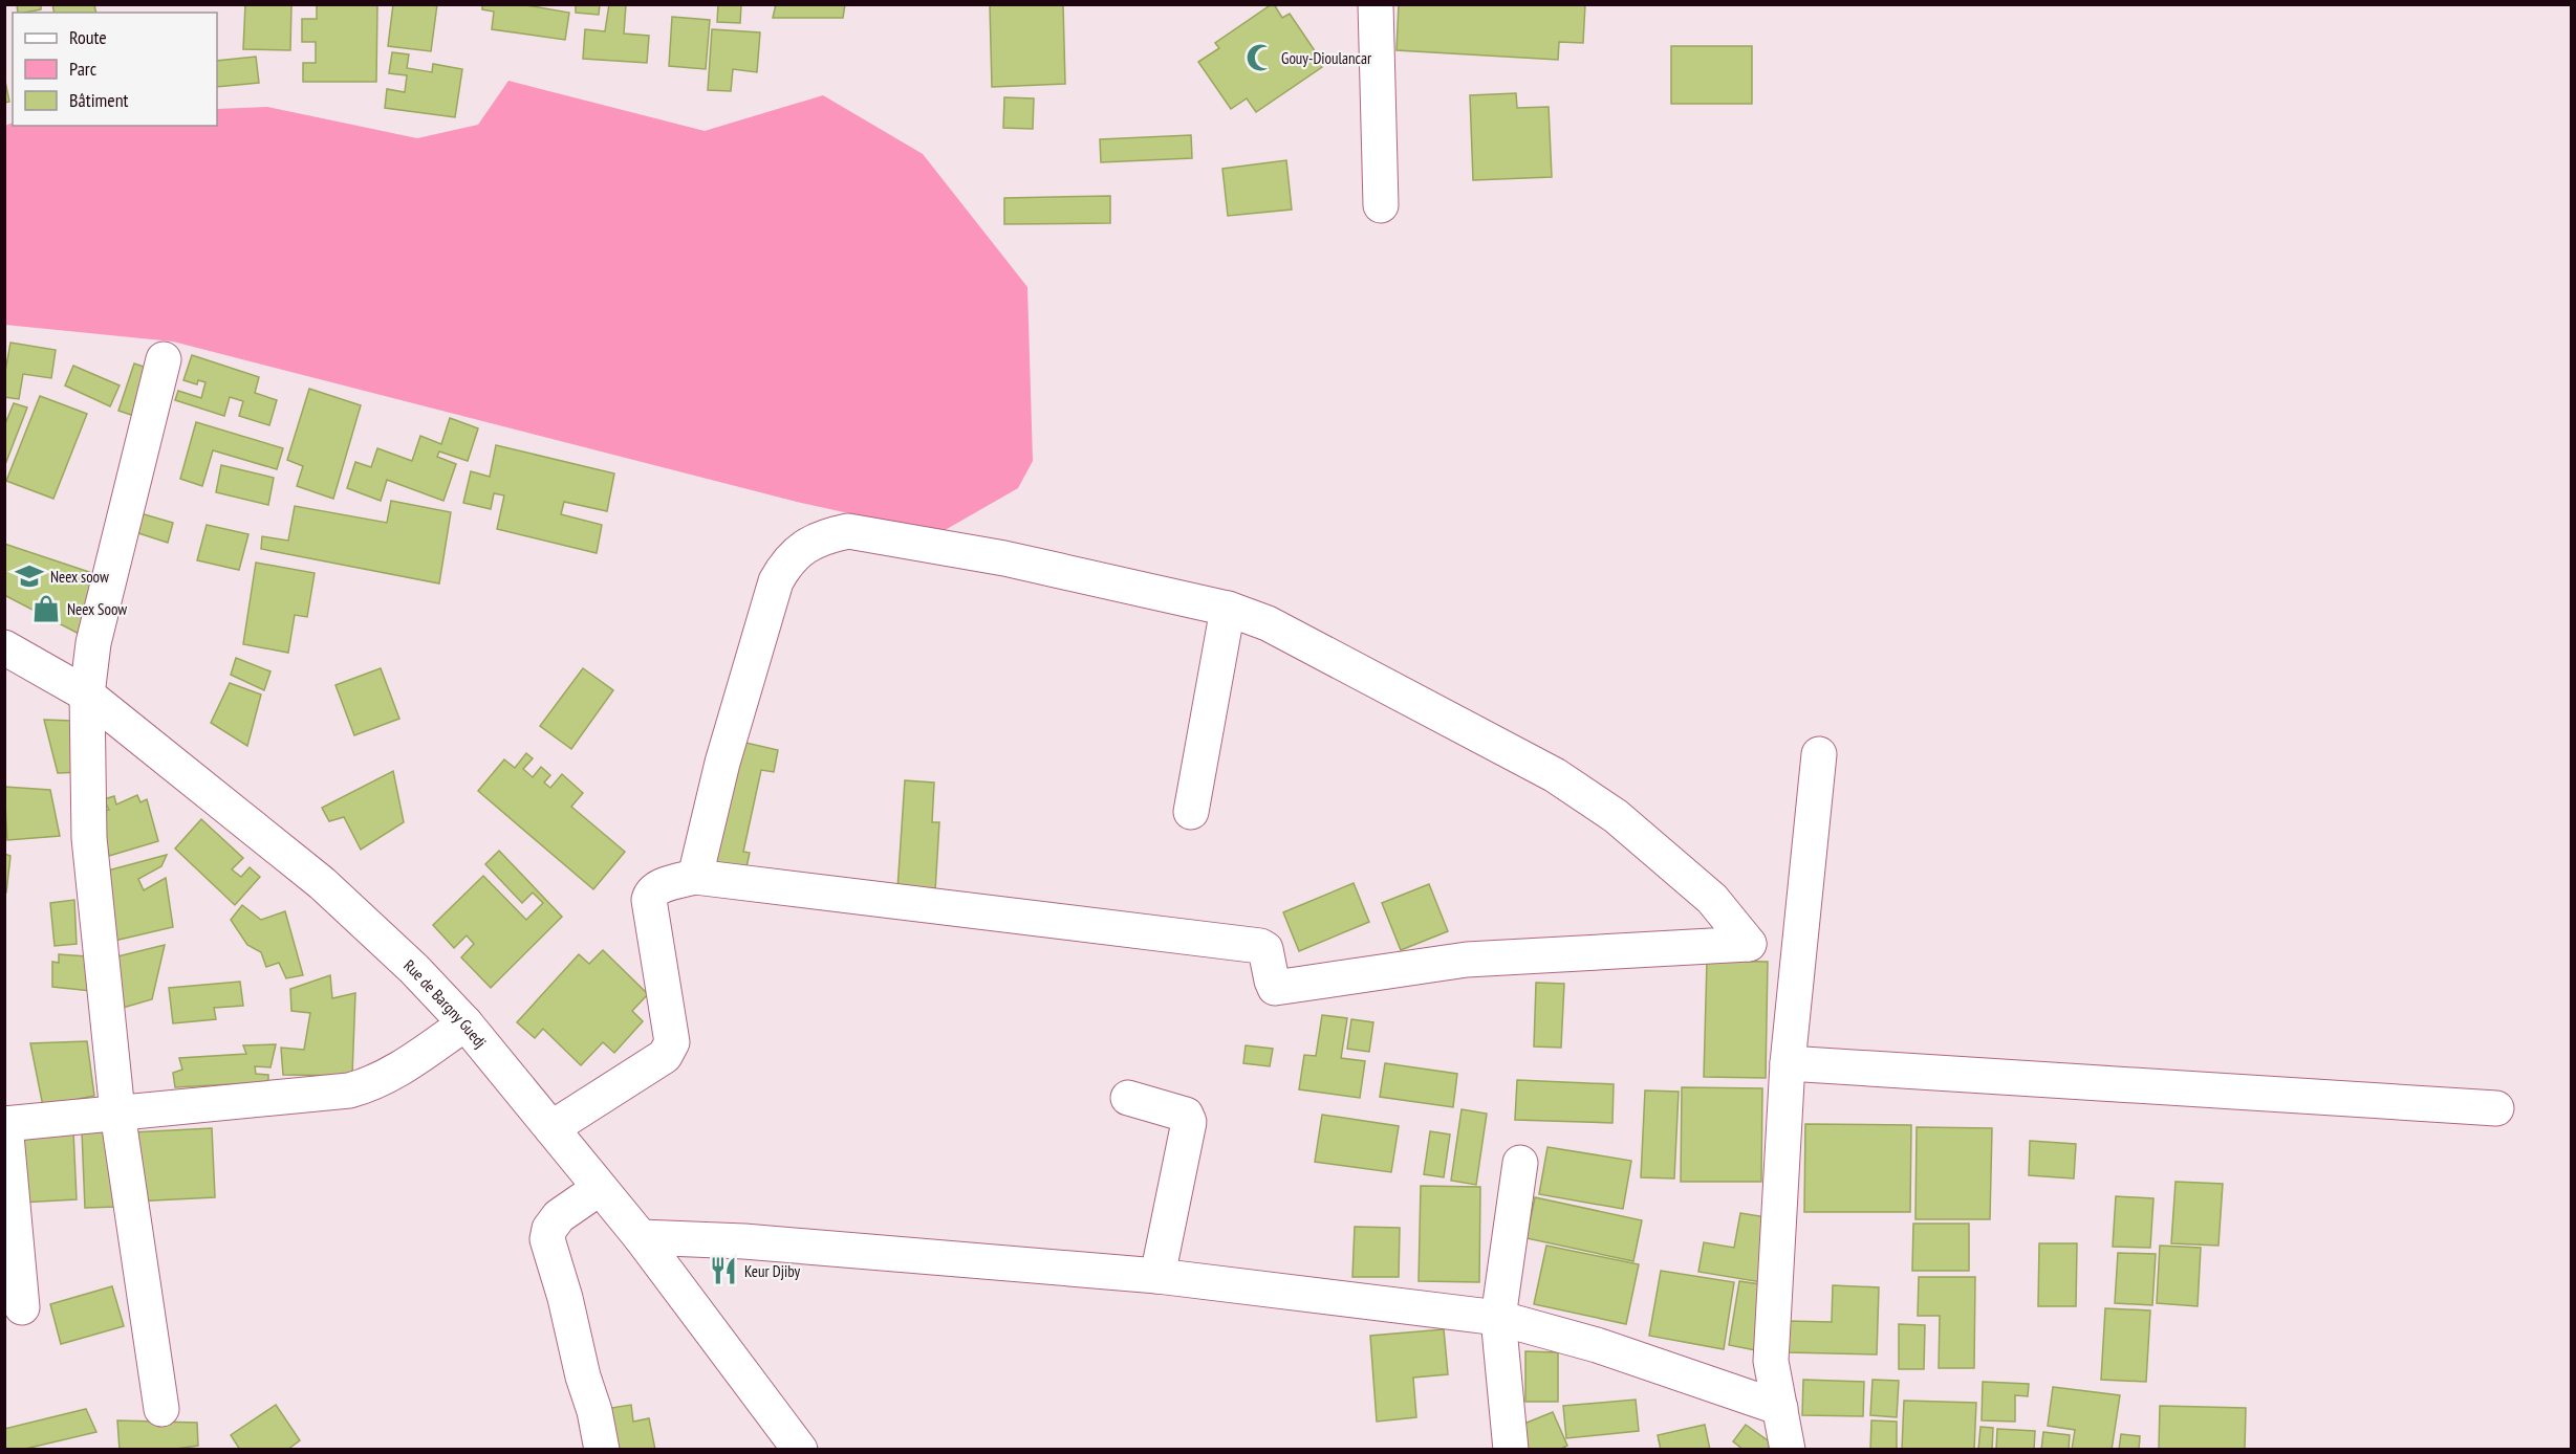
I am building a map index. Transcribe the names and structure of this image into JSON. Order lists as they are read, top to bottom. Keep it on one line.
{"streets":{"street":["Rue de Bargny Guedj"]},"places":{"mosque":["Gouy-Dioulancar"],"school or university":["Neex soow"],"shop":["Neex Soow"],"restaurant":["Keur Djiby"]},"legend":["Route","Parc","Bâtiment"]}
